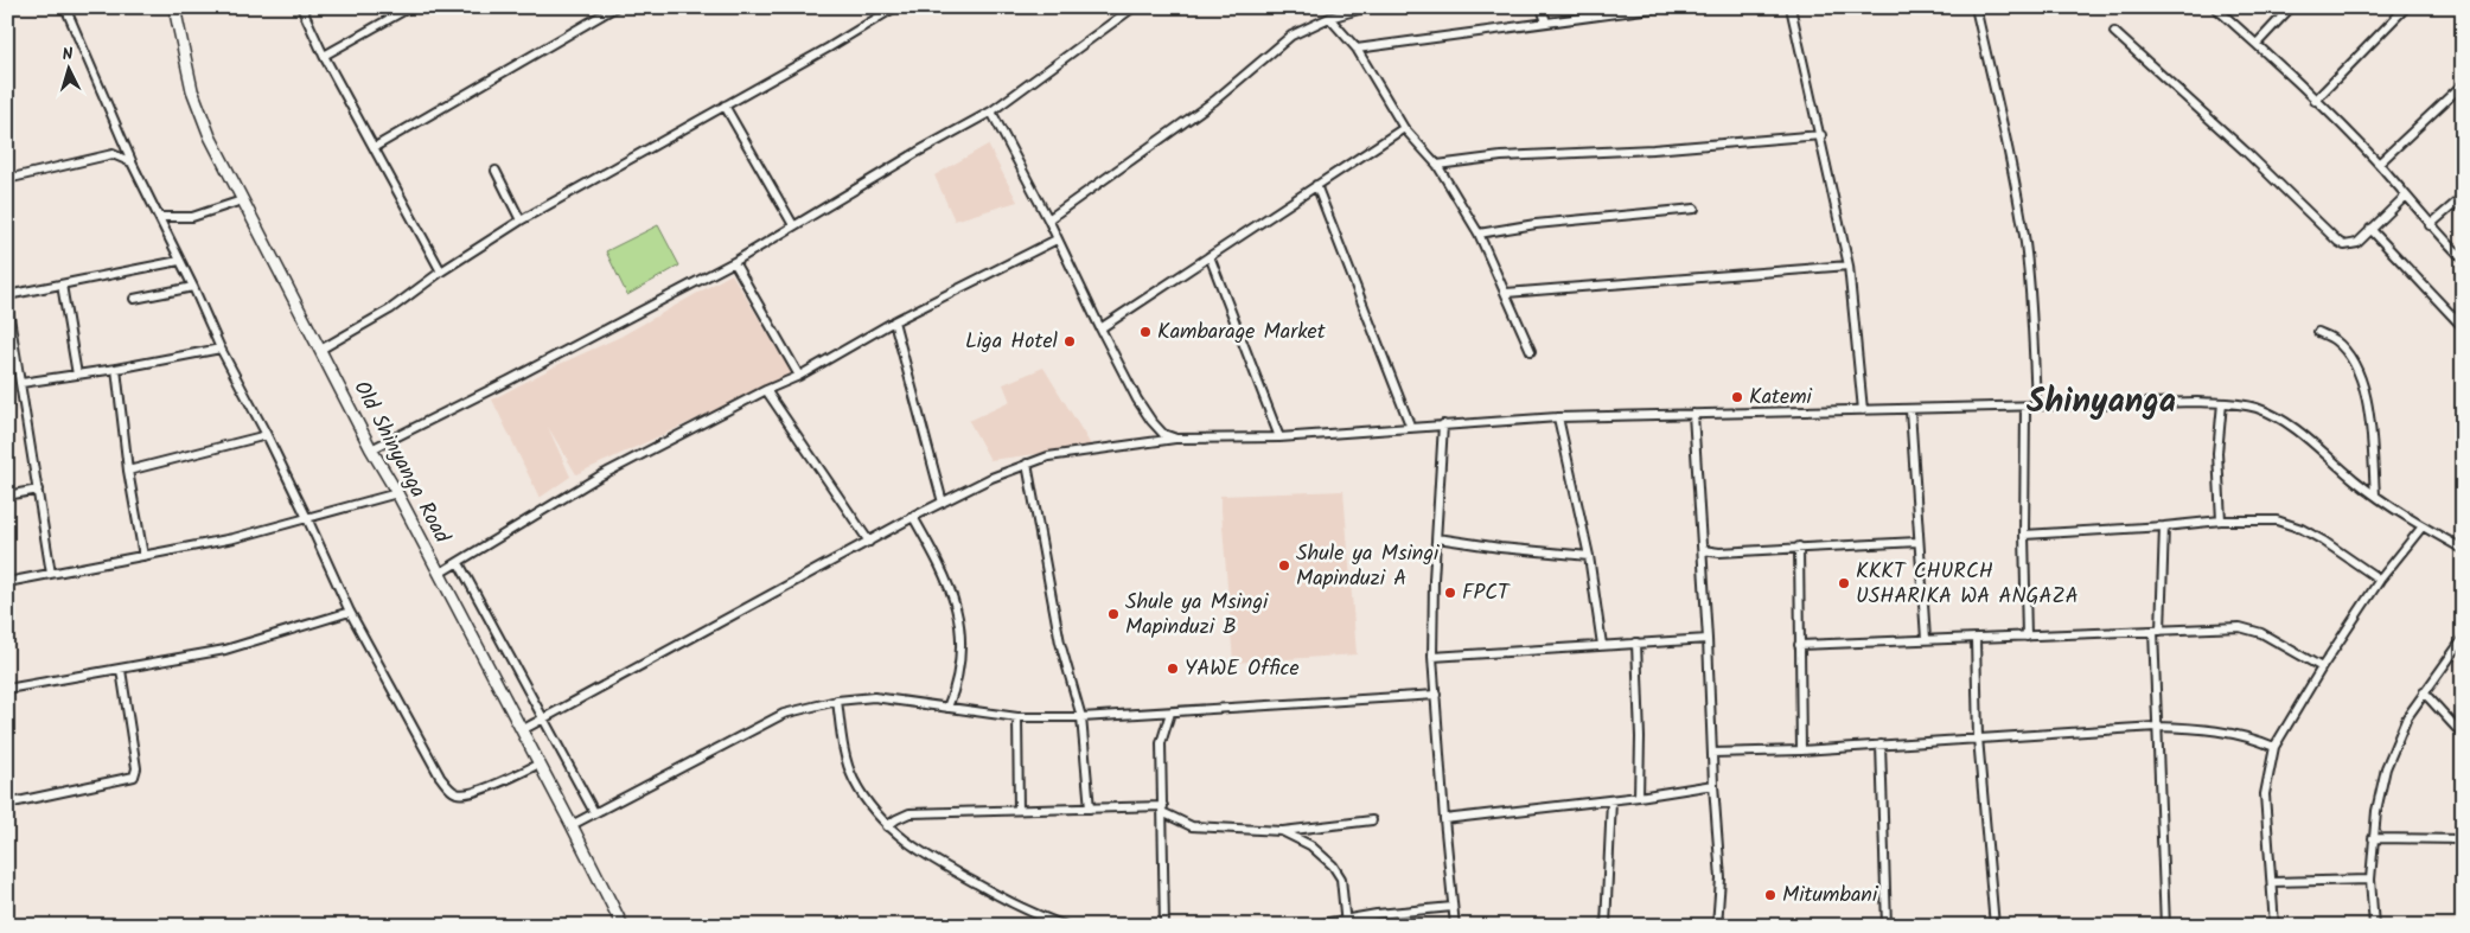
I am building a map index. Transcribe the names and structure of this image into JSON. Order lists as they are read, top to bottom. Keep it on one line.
{"streets":{"main road":["Old Shinyanga Road"]},"districts":["Shinyanga"],"places":["Kambarage Market","Liga Hotel","Katemi","Shule ya Msingi Mapinduzi A","KKKT CHURCH USHARIKA WA ANGAZA","FPCT","Shule ya Msingi Mapinduzi B","YAWE Office","Mitumbani"],"north":"top"}
